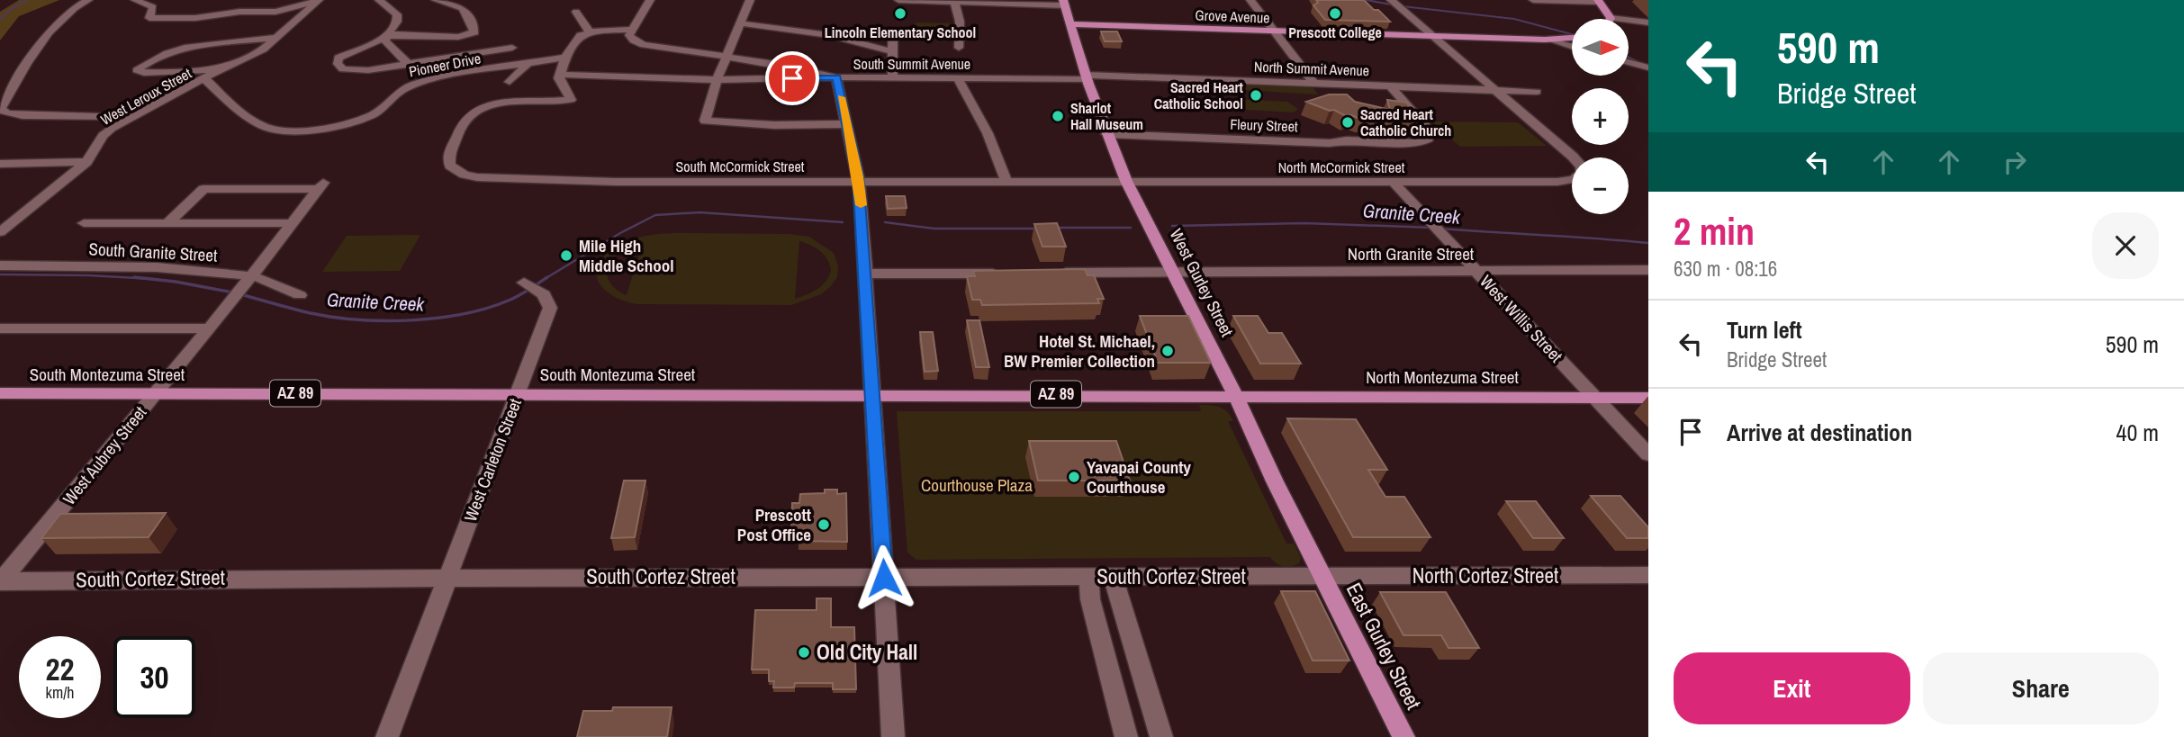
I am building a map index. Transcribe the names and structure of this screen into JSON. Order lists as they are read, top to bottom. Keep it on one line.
{"streets":{"main road":["Grove Avenue","West Gurley Street","South Montezuma Street","North Montezuma Street","AZ 89","East Gurley Street"],"street":["South Summit Avenue","Pioneer Drive","North Summit Avenue","West Leroux Street","Fleury Street","South McCormick Street","North McCormick Street","South Granite Street","North Granite Street","West Willis Street","West Aubrey Street","West Carleton Street","North Cortez Street","South Cortez Street"]},"crossings":[["Grove Avenue","West Gurley Street"],["South Summit Avenue","North Summit Avenue"],["South Summit Avenue","West Gurley Street"],["Pioneer Drive","West Leroux Street"],["North Summit Avenue","Fleury Street"],["North Summit Avenue","North McCormick Street"],["North Summit Avenue","West Gurley Street"],["Fleury Street","West Gurley Street"],["South McCormick Street","North McCormick Street"],["South McCormick Street","West Gurley Street"],["North McCormick Street","West Gurley Street"],["North McCormick Street","West Willis Street"],["South Granite Street","West Aubrey Street"],["North Granite Street","West Gurley Street"],["North Granite Street","West Willis Street"],["West Gurley Street","South Montezuma Street"],["West Gurley Street","North Montezuma Street"],["West Gurley Street","North Cortez Street"],["West Gurley Street","South Cortez Street"],["West Gurley Street","East Gurley Street"],["West Willis Street","North Montezuma Street"],["South Montezuma Street","North Montezuma Street"],["South Montezuma Street","West Aubrey Street"],["South Montezuma Street","West Carleton Street"],["West Aubrey Street","South Cortez Street"],["West Carleton Street","South Cortez Street"],["North Cortez Street","South Cortez Street"],["North Cortez Street","East Gurley Street"],["South Cortez Street","East Gurley Street"]],"water":["Granite Creek"],"parks":["Courthouse Plaza"],"places":["Lincoln Elementary School","Prescott College","Sacred Heart Catholic School","Sharlot Hall Museum","Sacred Heart Catholic Church","Mile High Middle School","Hotel St. Michael, BW Premier Collection","Yavapai County Courthouse","Prescott Post Office","Old City Hall"],"north":"right","page":{"turn":["590 m","Bridge Street"],"map_buttons":["+","−"],"heading":["2 min","630 m · 08:16"],"list":[{"name":"Turn left","note":"Bridge Street","value":"590 m"},{"name":"Arrive at destination","value":"40 m"}],"speed":"22 km/h","limit":"30","buttons":["Exit","Share"]}}
